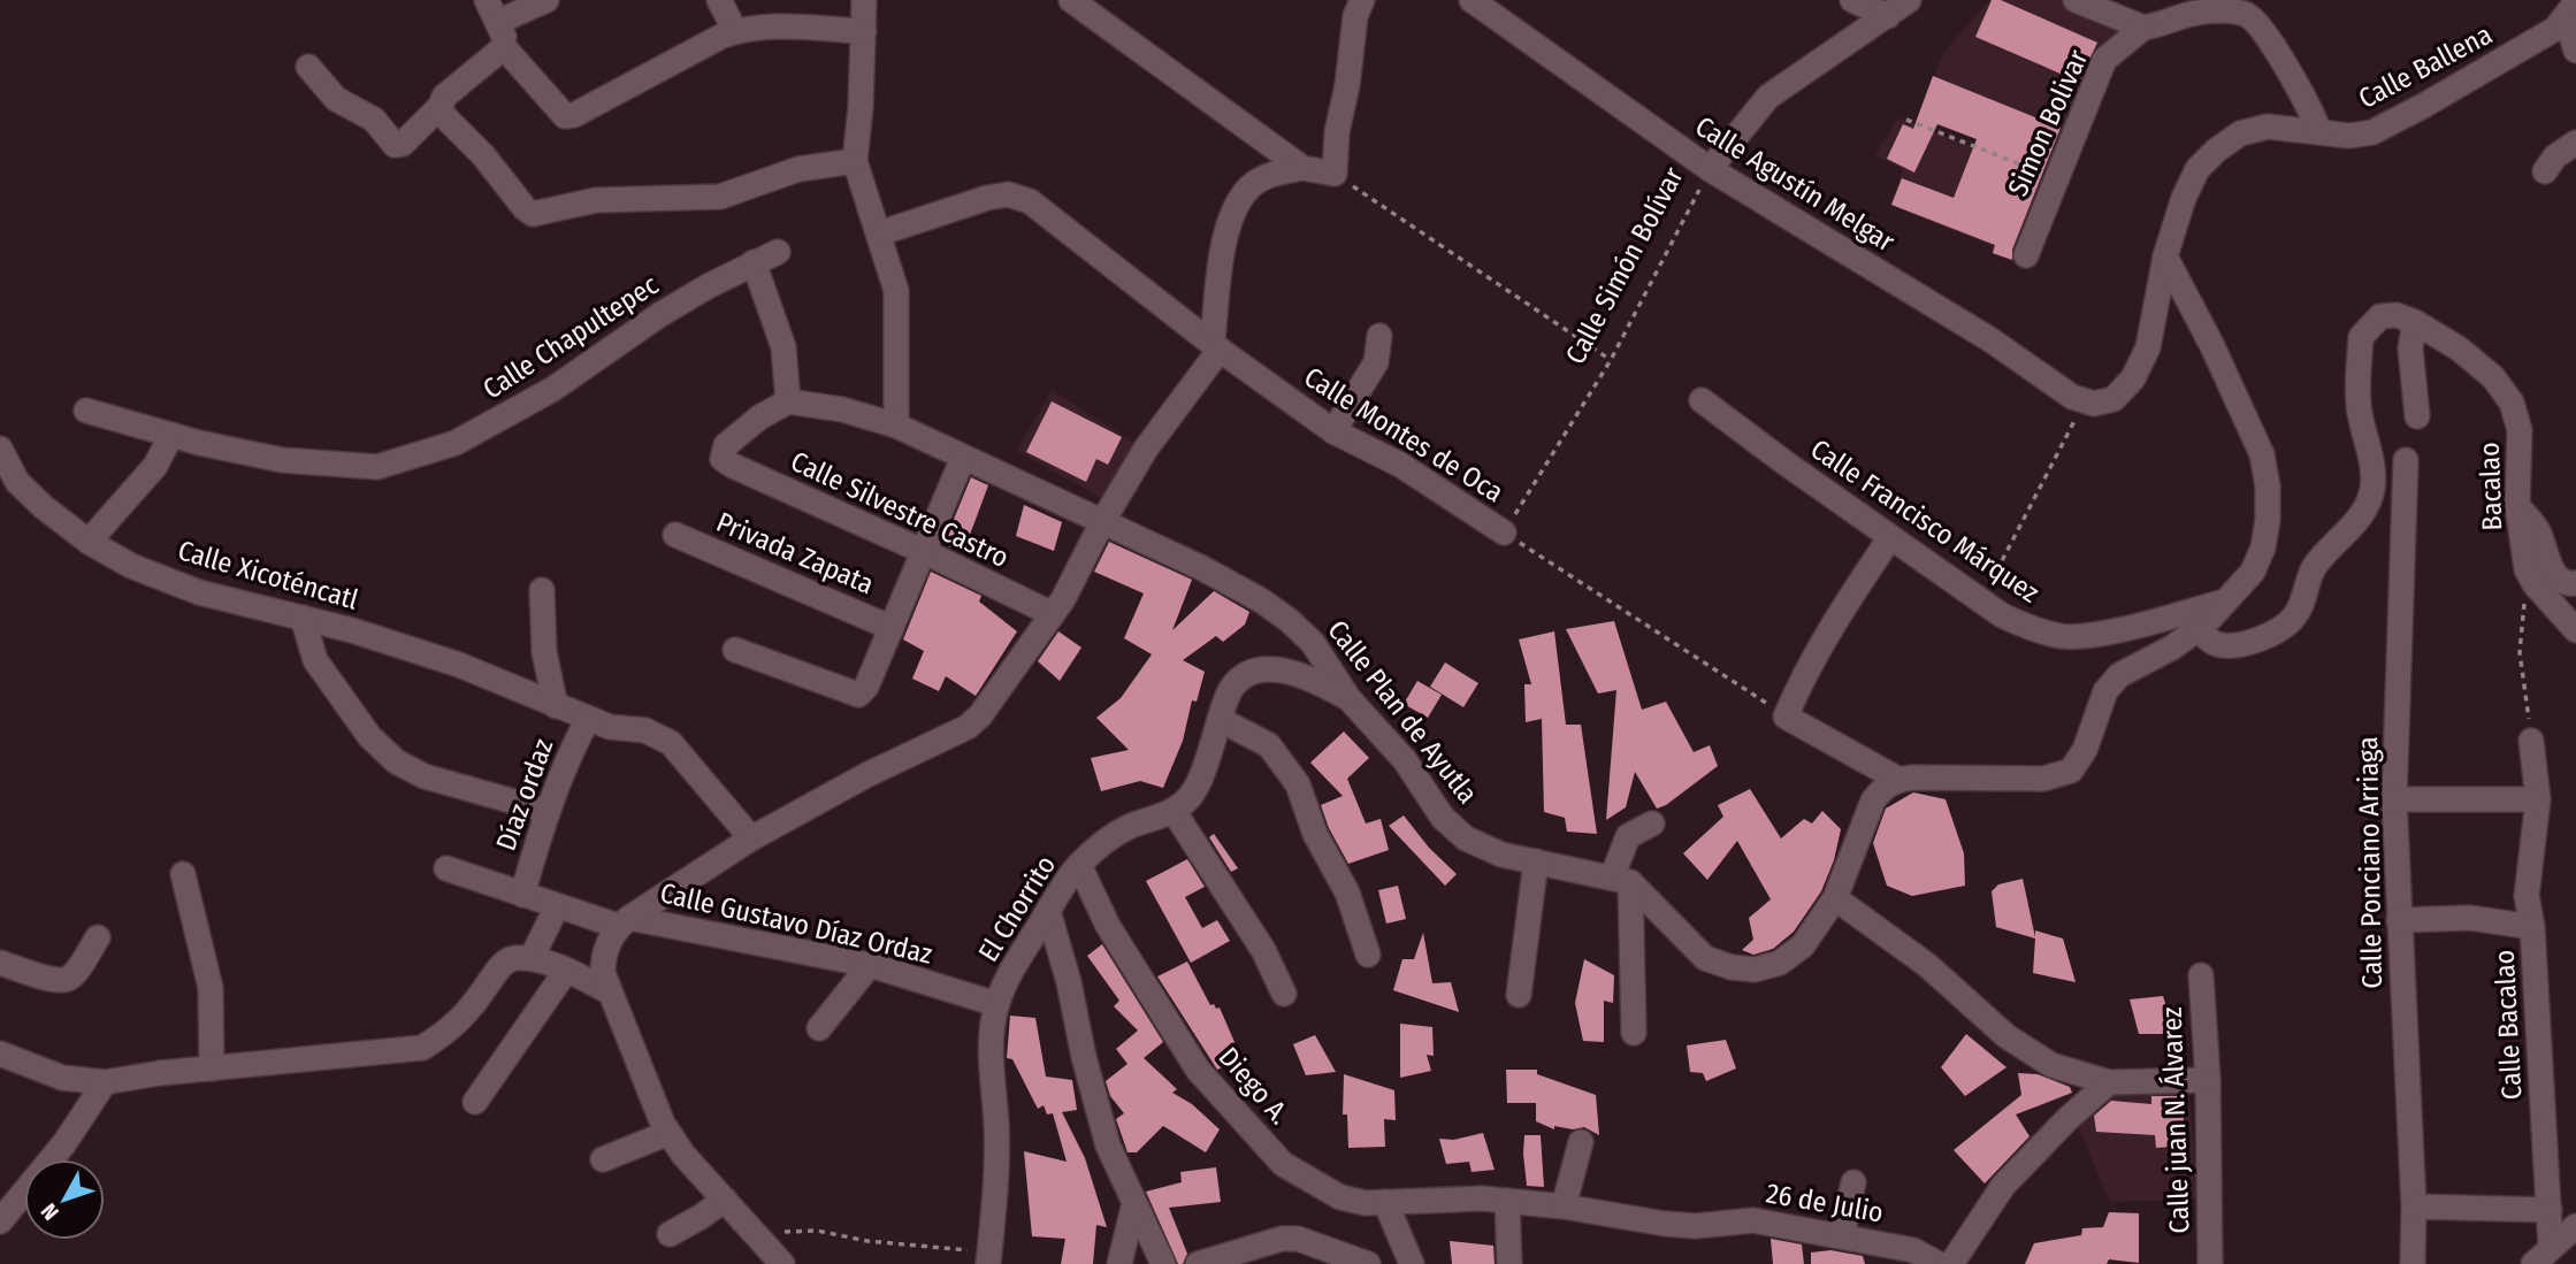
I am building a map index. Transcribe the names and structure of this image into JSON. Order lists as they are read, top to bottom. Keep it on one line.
{"streets":{"street":["Calle Ballena","Simon Bolivar","Calle Agustín Melgar","Calle Simón Bolívar","Calle Chapultepec","Calle Montes de Oca","Bacalao","Calle Silvestre Castro","Calle Francisco Márquez","Privada Zapata","Calle Xicoténcatl","Calle Plan de Ayutla","Díaz ordaz","Calle Ponciano Arriaga","El Chorrito","Calle Gustavo Díaz Ordaz","Calle Bacalao","Diego A.","Calle juan N. Álvarez","26 de Julio"]},"crossings":[["Calle Ballena","Calle Agustín Melgar"],["Calle Agustín Melgar","Calle Simón Bolívar"],["Calle Simón Bolívar","Calle Montes de Oca"],["Calle Silvestre Castro","Calle Plan de Ayutla"],["Calle Plan de Ayutla","El Chorrito"],["Díaz ordaz","Calle Gustavo Díaz Ordaz"],["El Chorrito","Calle Gustavo Díaz Ordaz"],["El Chorrito","Diego A."],["Diego A.","26 de Julio"]],"north":"bottom left"}
